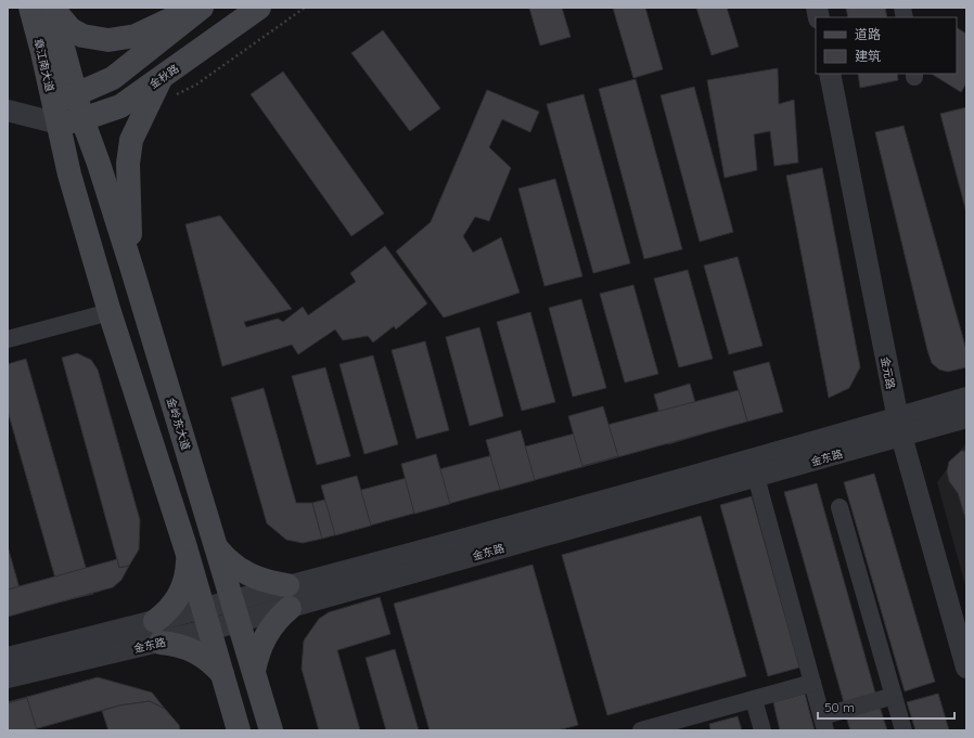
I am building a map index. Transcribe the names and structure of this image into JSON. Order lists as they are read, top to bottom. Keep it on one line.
{"streets":{"main road":["章江南大道","金秋路","金岭东大道"],"street":["金元路","金东路"]},"crossings":[["章江南大道","金秋路"],["章江南大道","金岭东大道"],["金秋路","金岭东大道"],["金元路","金东路"],["金岭东大道","金东路"]],"legend":["道路","建筑"],"scale_bar":"50 m"}
